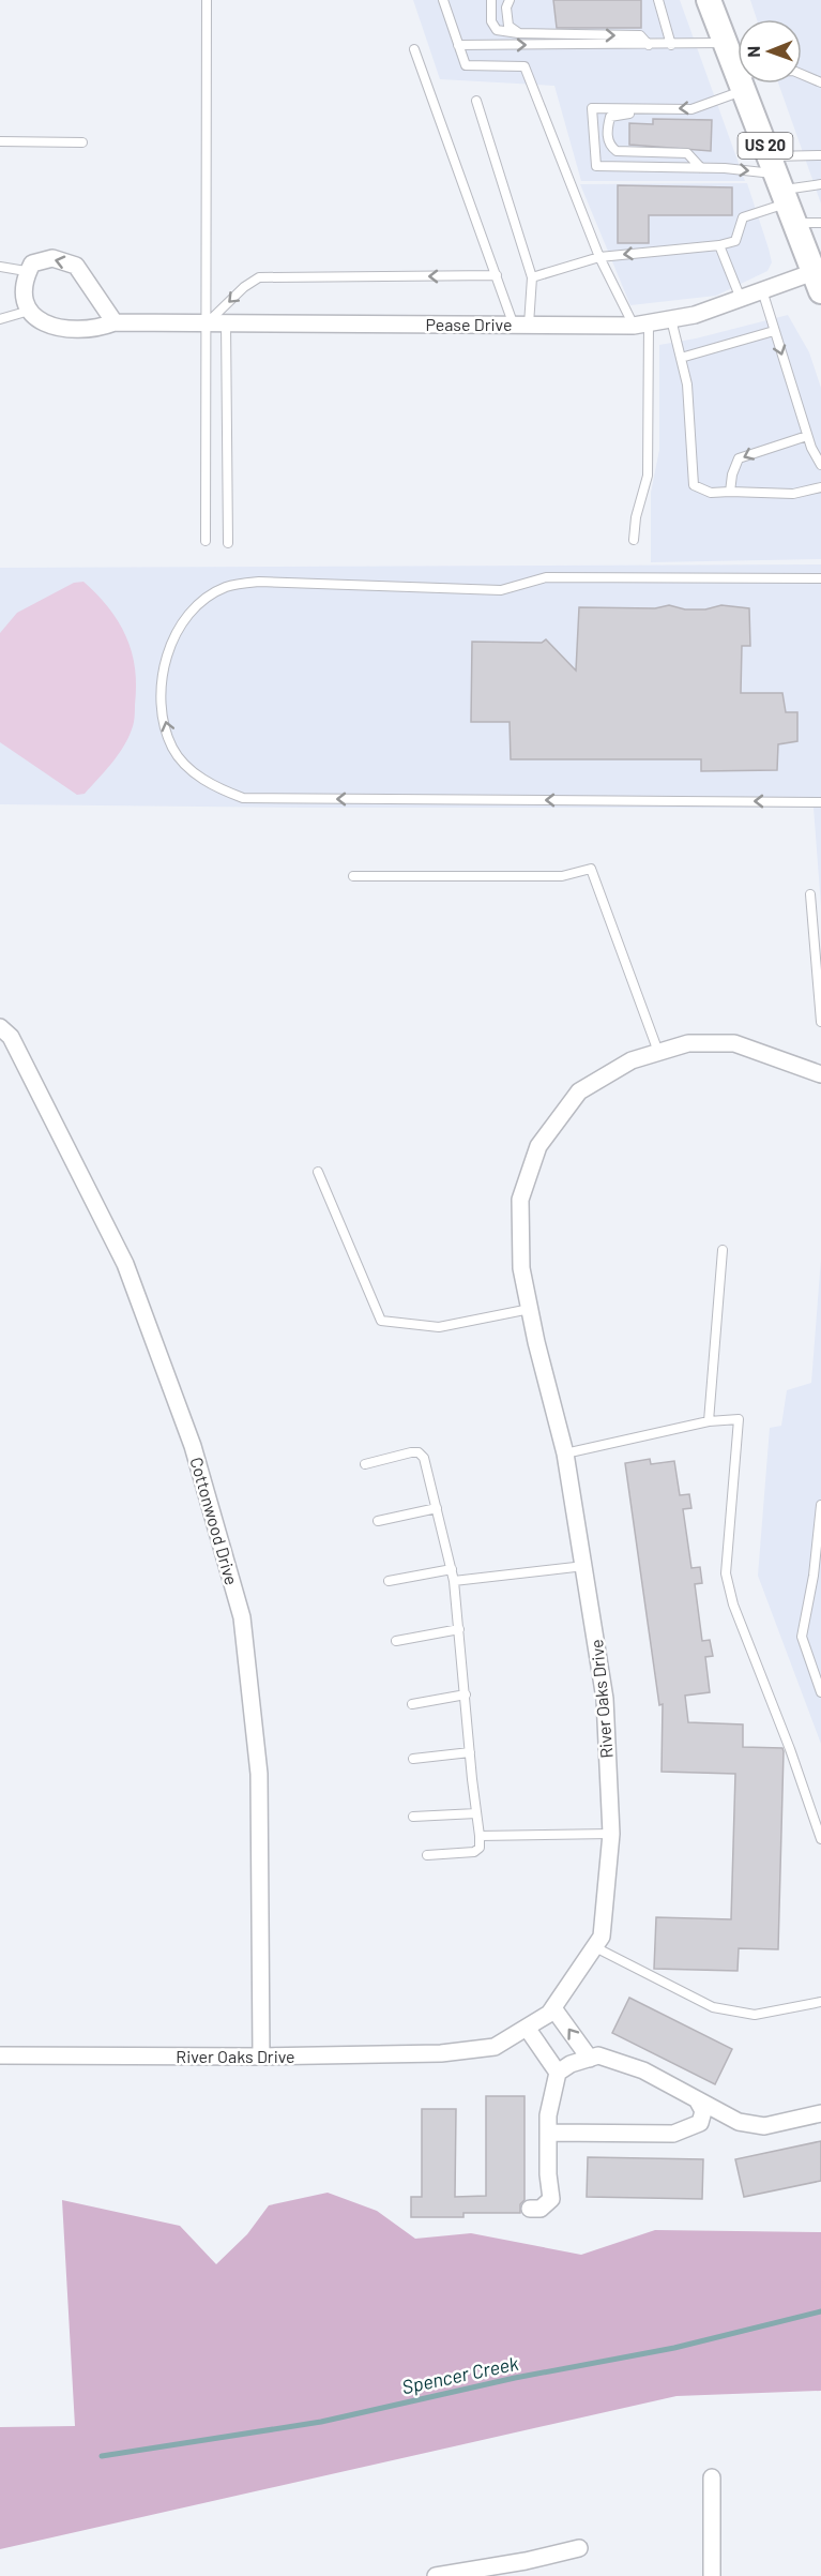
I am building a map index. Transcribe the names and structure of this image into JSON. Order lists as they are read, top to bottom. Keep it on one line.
{"streets":{"main road":["US 20"],"street":["Pease Drive","Cottonwood Drive","River Oaks Drive"]},"crossings":[["US 20","Pease Drive"],["Cottonwood Drive","River Oaks Drive"]],"water":["Spencer Creek"],"north":"left"}
